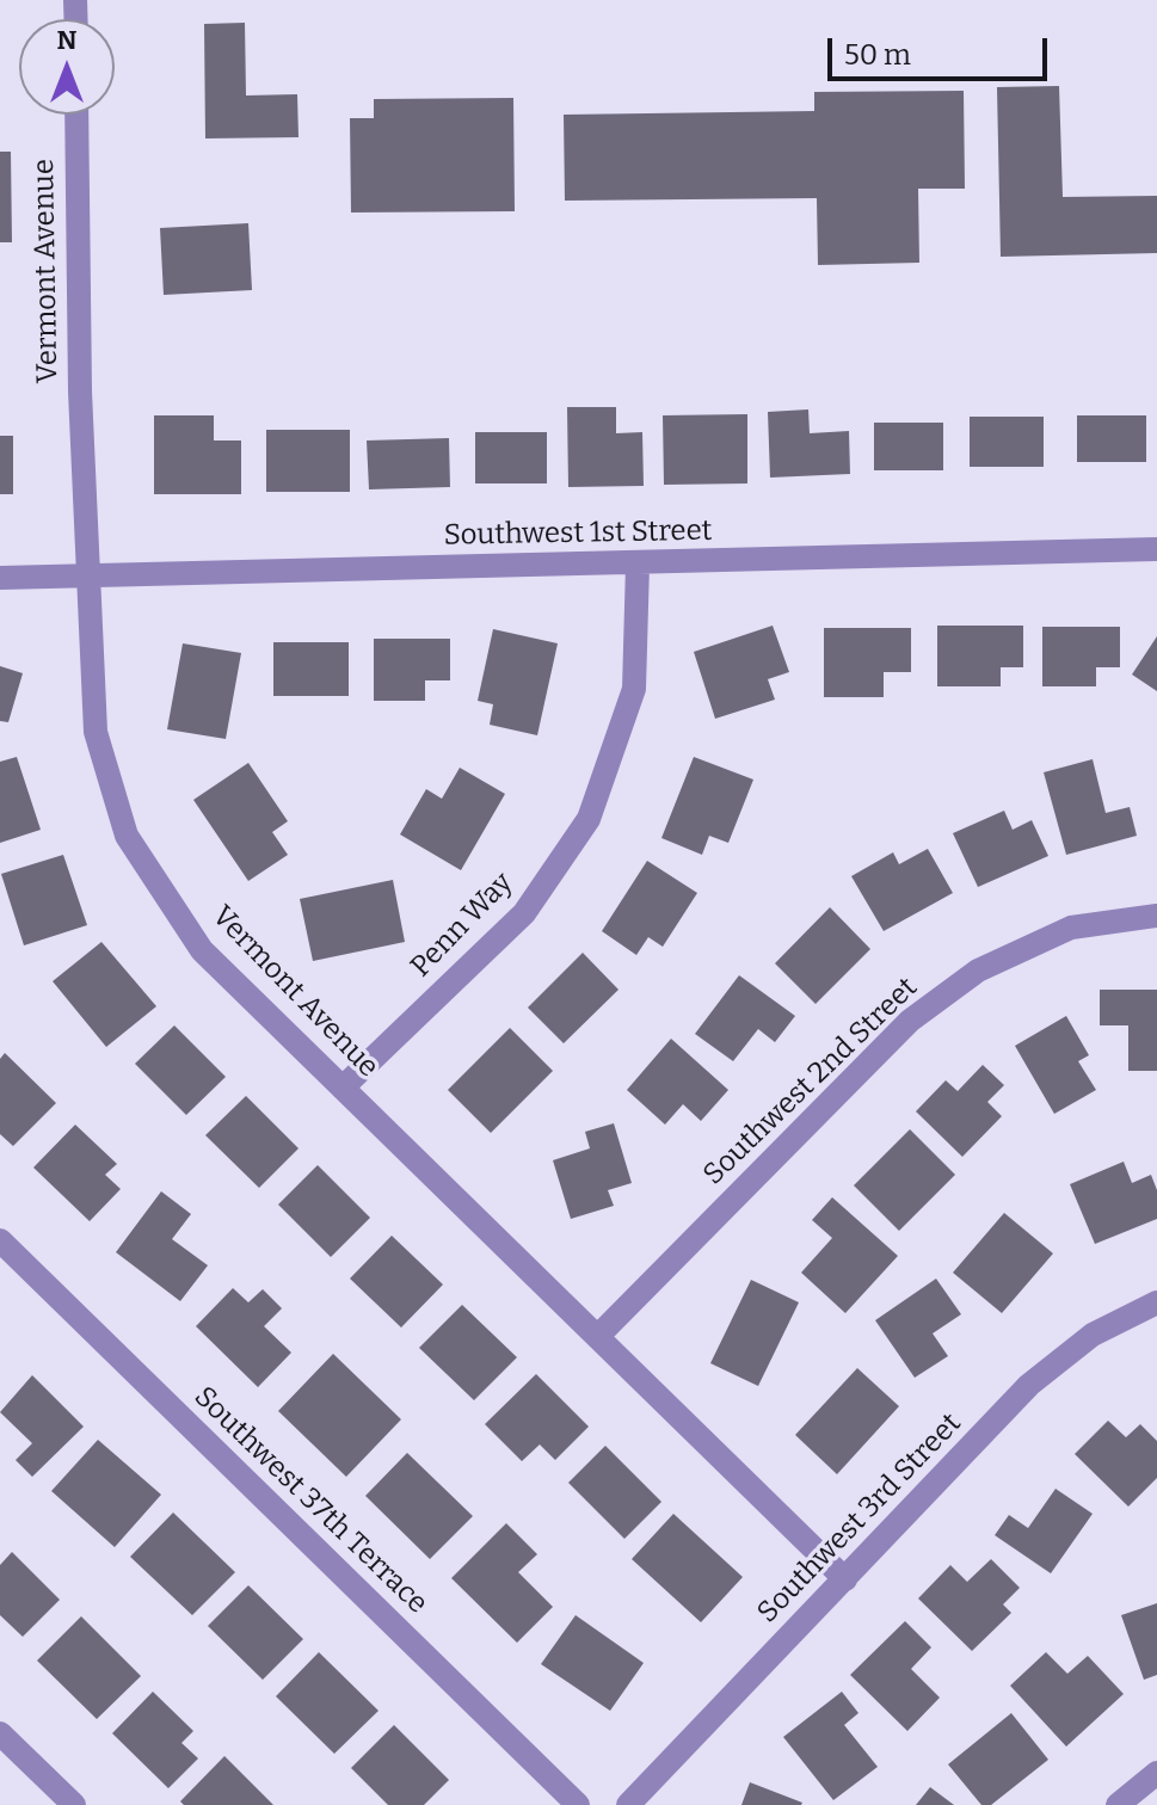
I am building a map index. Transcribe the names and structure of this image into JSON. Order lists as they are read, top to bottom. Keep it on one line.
{"streets":{"street":["Vermont Avenue","Southwest 1st Street","Penn Way","Southwest 2nd Street","Southwest 37th Terrace","Southwest 3rd Street"]},"crossings":[["Vermont Avenue","Southwest 1st Street"],["Vermont Avenue","Penn Way"],["Vermont Avenue","Southwest 2nd Street"],["Vermont Avenue","Southwest 3rd Street"],["Southwest 1st Street","Penn Way"]],"scale_bar":"50 m","north":"top"}
